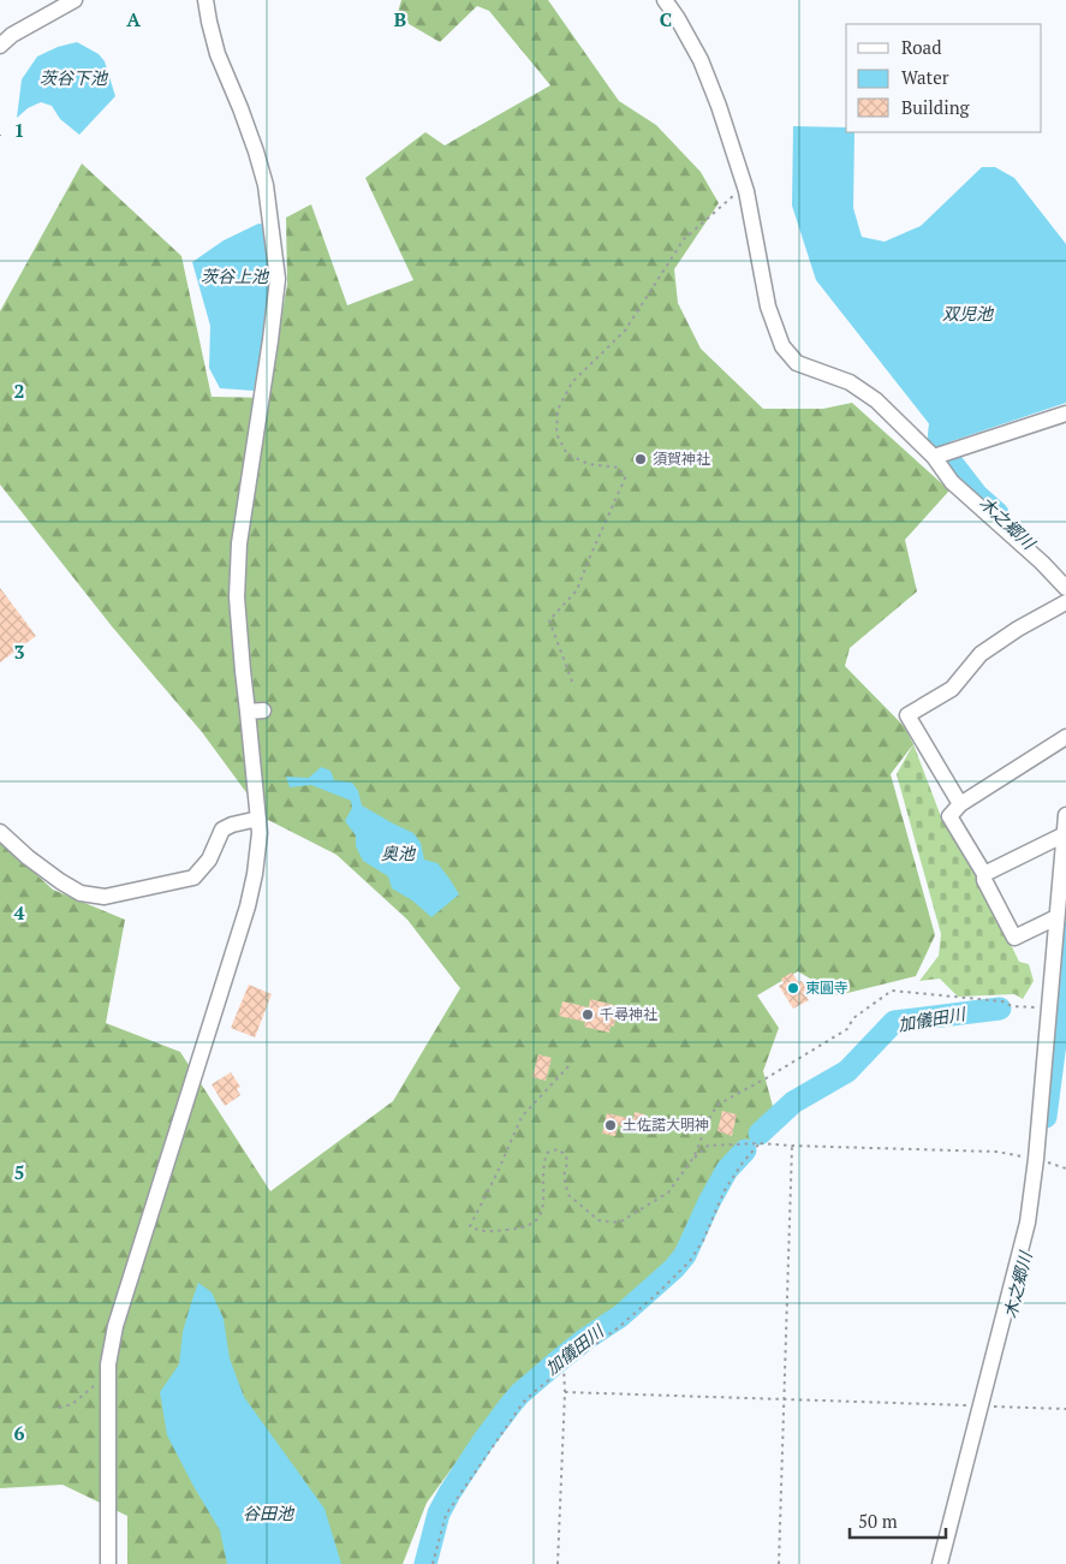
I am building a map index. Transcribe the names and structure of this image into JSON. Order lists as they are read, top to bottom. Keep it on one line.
{"water":["茨谷下池","茨谷上池","双児池","木之郷川","奥池","加儀田川","谷田池"],"places":["須賀神社","東圓寺","千尋神社","土佐諾大明神"],"legend":["Road","Water","Building"],"scale_bar":"50 m","grid":{"columns":["A","B","C"],"rows":["1","2","3","4","5","6"]}}
